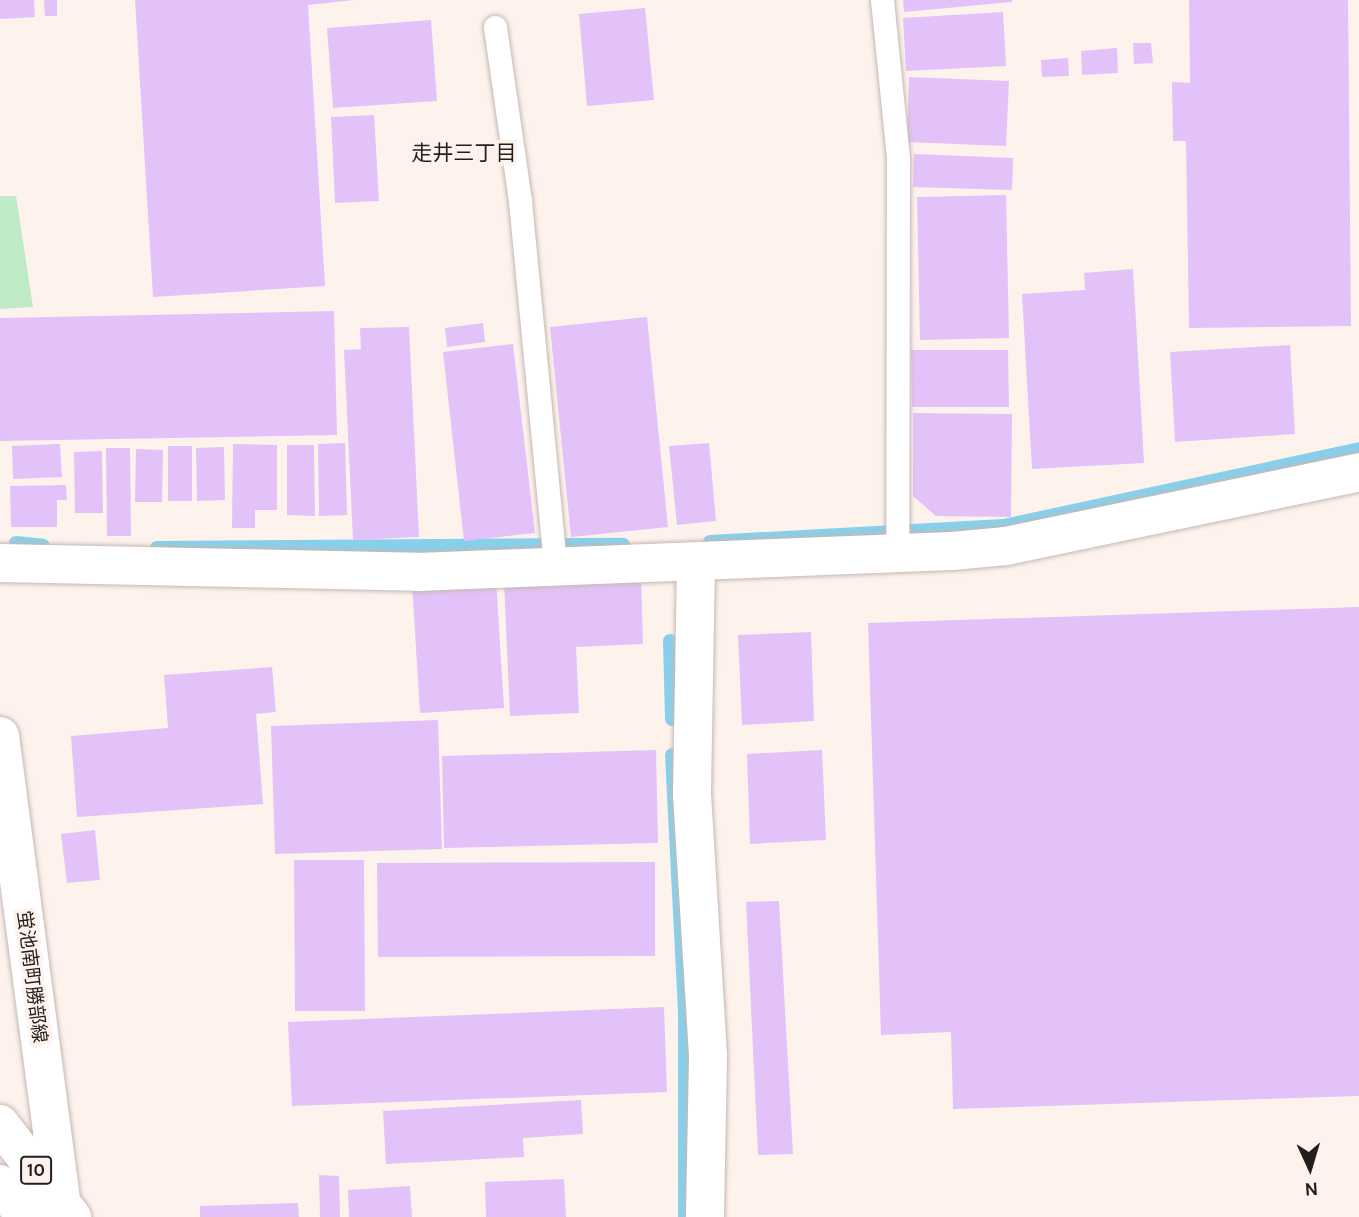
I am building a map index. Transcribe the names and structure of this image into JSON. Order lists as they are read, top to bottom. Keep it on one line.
{"streets":{"main road":["蛍池南町勝部線","10"]},"crossings":[["蛍池南町勝部線","10"]],"districts":["走井三丁目"],"north":"bottom"}
